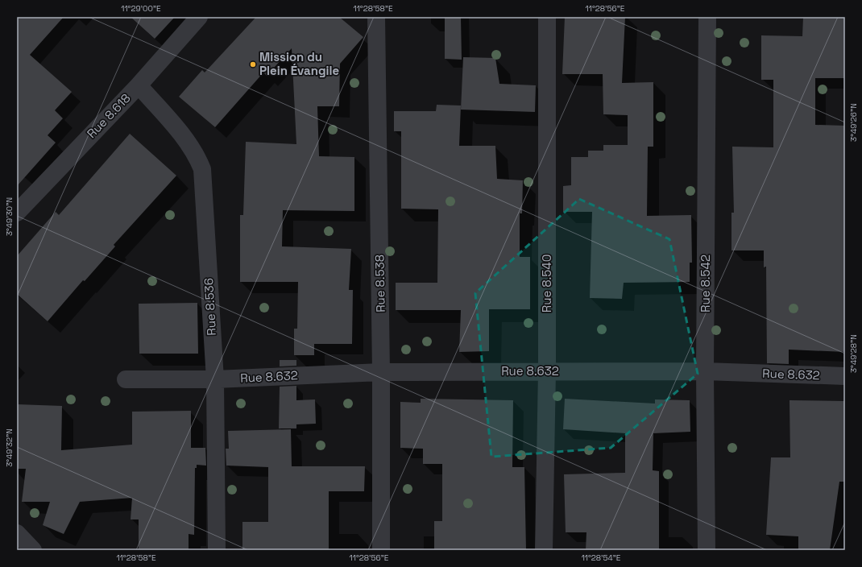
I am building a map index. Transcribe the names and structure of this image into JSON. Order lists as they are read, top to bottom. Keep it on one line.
{"streets":{"street":["Rue 8.618","Rue 8.538","Rue 8.540","Rue 8.542","Rue 8.536","Rue 8.632"]},"crossings":[["Rue 8.618","Rue 8.536"],["Rue 8.538","Rue 8.632"],["Rue 8.540","Rue 8.632"],["Rue 8.542","Rue 8.632"],["Rue 8.536","Rue 8.632"]],"places":["Mission du Plein Évangile"],"coordinates":["11°29'00\"E","11°28'58\"E","11°28'56\"E","3°49'26\"N","3°49'30\"N","3°49'28\"N","3°49'32\"N","11°28'54\"E"]}
